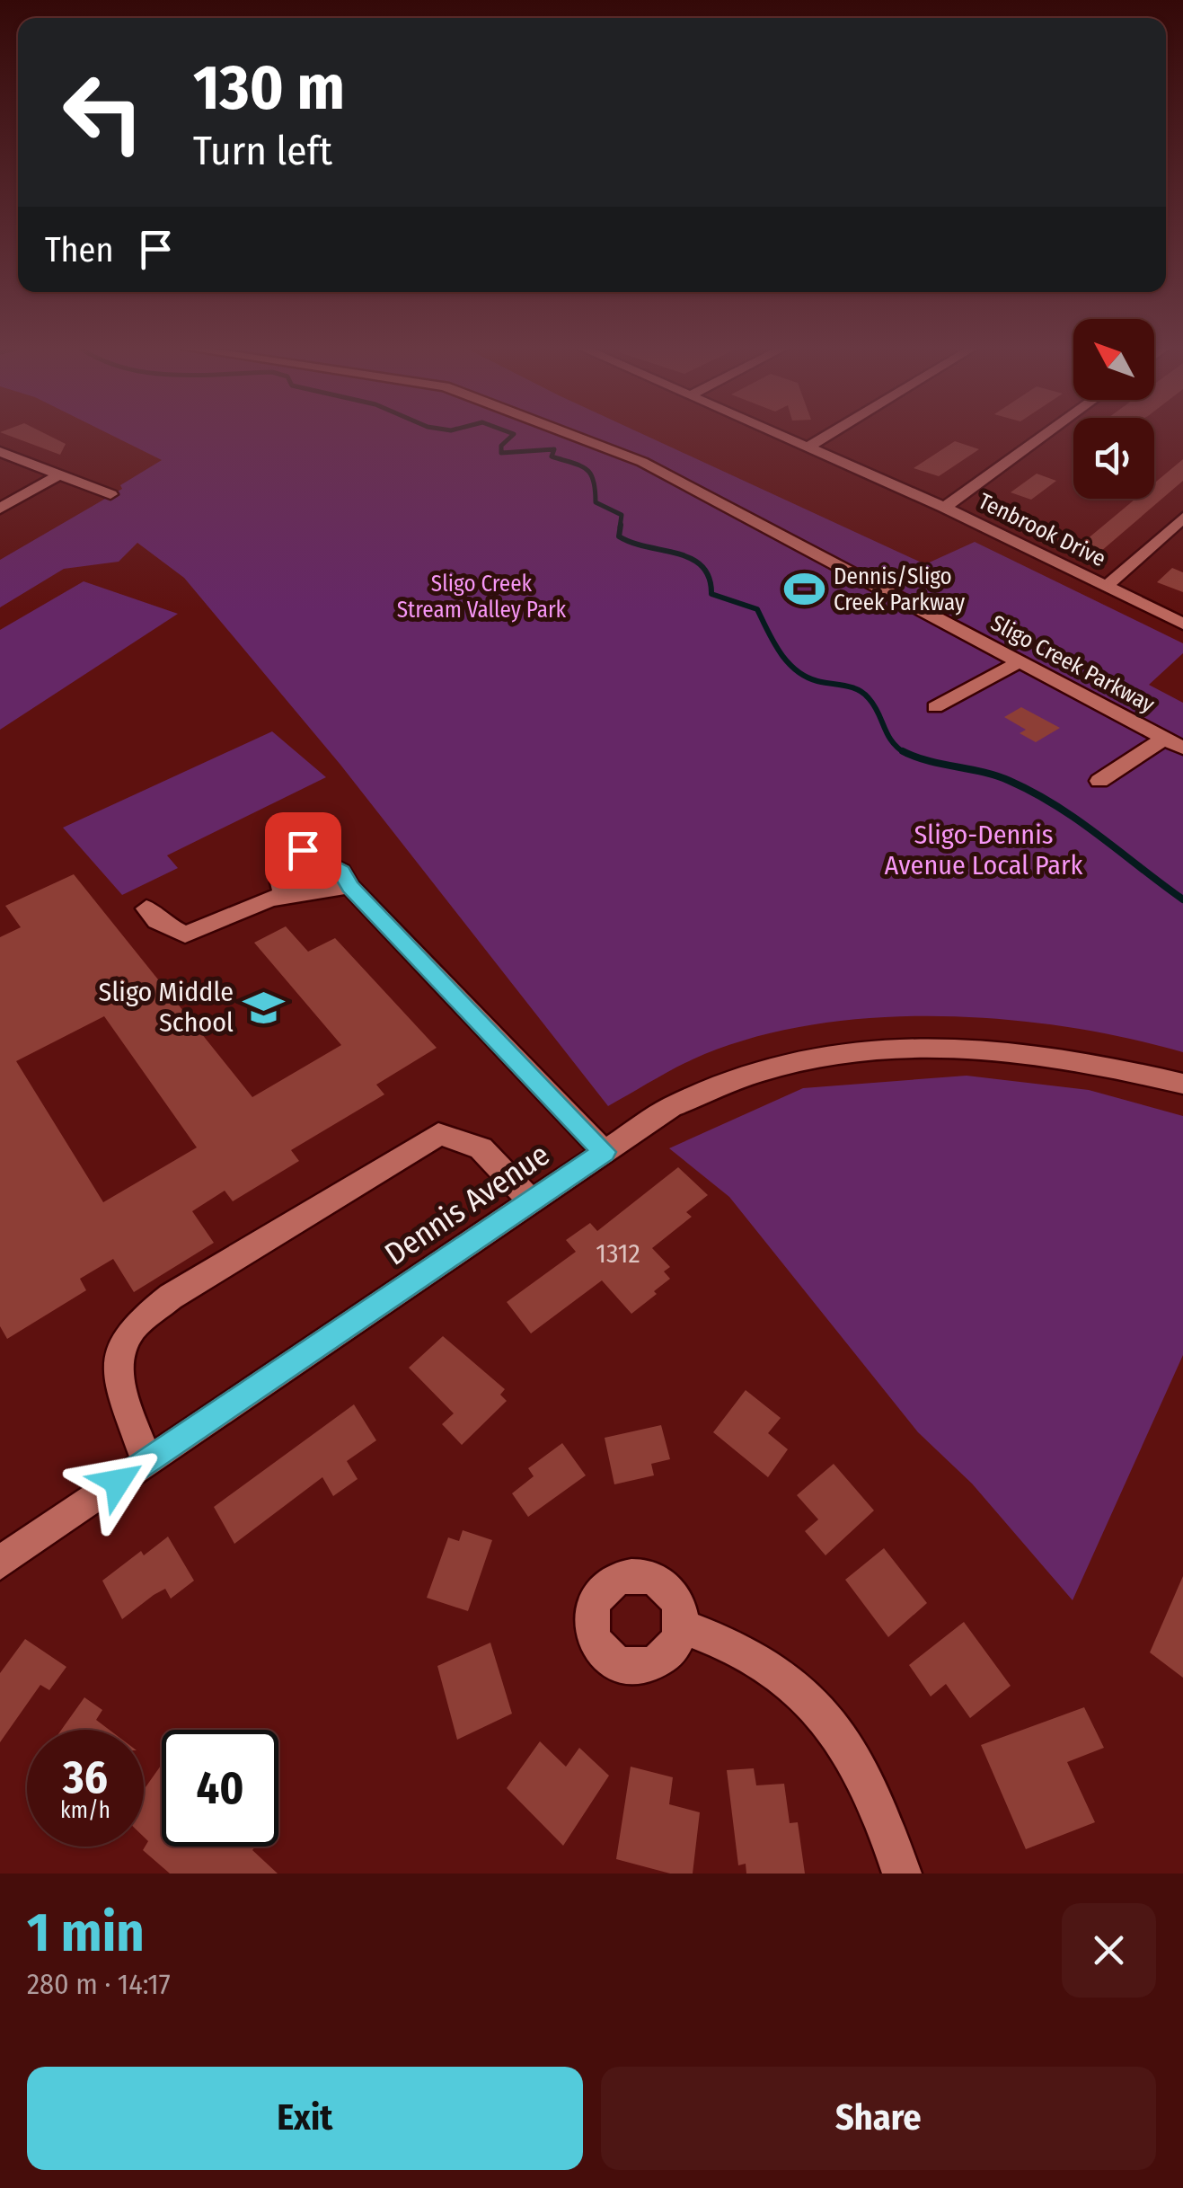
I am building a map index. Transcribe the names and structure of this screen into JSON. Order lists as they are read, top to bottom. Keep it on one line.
{"streets":{"street":["Tenbrook Drive","Sligo Creek Parkway","Dennis Avenue"]},"parks":["Sligo Creek Stream Valley Park","Sligo-Dennis Avenue Local Park"],"places":{"sports":["Dennis/Sligo Creek Parkway"],"school or university":["Sligo Middle School"]},"house_numbers":["1312"],"north":"top left","page":{"turn":["130 m","Turn left"],"then":"Then","speed":"36 km/h","limit":"40","heading":["1 min","280 m · 14:17"],"buttons":["Exit","Share"]}}
